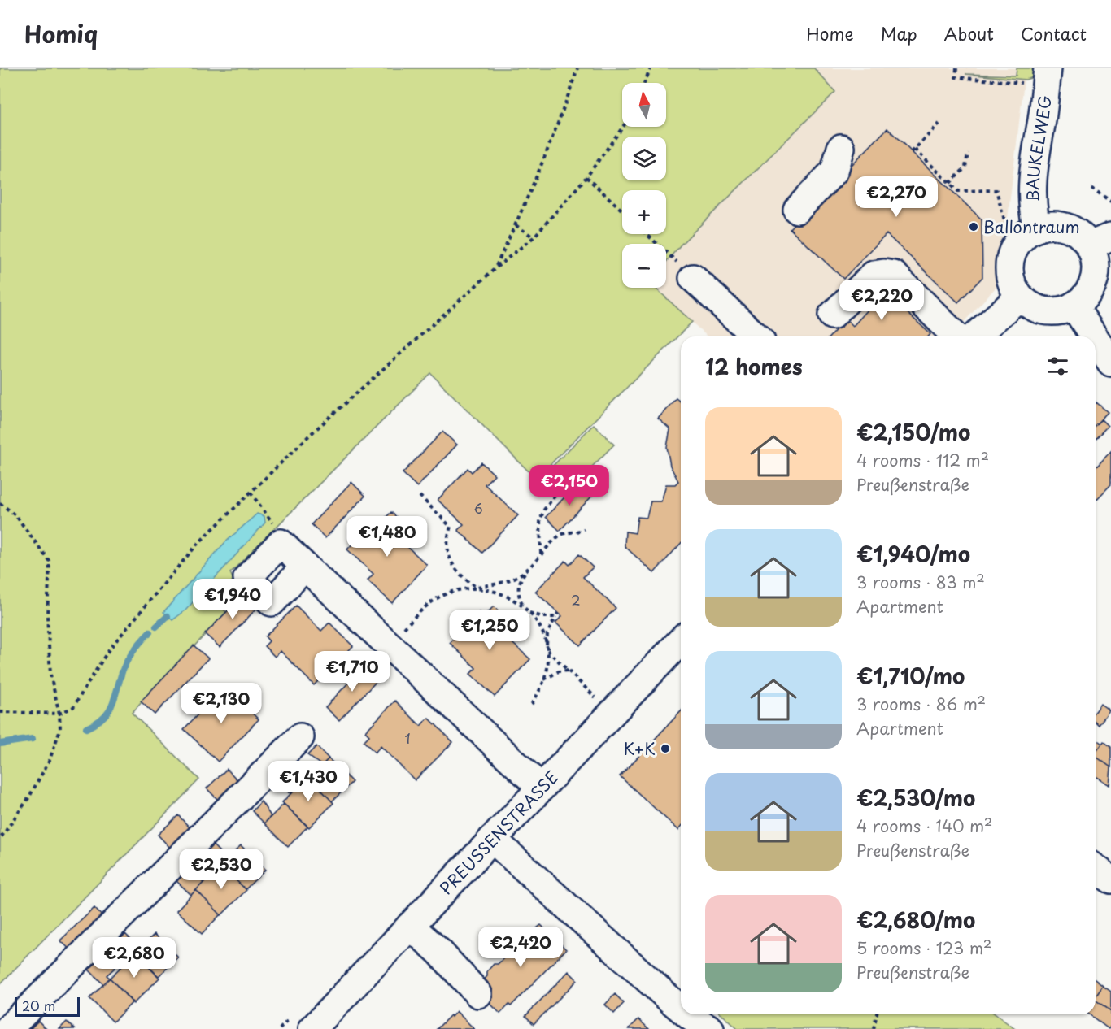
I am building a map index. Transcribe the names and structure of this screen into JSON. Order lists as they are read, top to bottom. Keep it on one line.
{"streets":{"street":["BAUKELWEG","PREUSSENSTRASSE"]},"places":["Ballontraum","K+K"],"house_numbers":["6","2","1"],"scale_bar":"20 m","north":"top","page":{"header":"Homiq","nav":["Home","Map","About","Contact"],"map_buttons":["+","−"],"price":["€2,270","€2,220","€2,150","€1,480","€1,940","€1,250","€1,710","€2,130","€1,430","€2,530","€2,420","€2,680"],"heading":"12 homes","list":[{"name":"€2,150/mo","note":"4 rooms · 112 m² · Preußenstraße"},{"name":"€1,940/mo","note":"3 rooms · 83 m² · Apartment"},{"name":"€1,710/mo","note":"3 rooms · 86 m² · Apartment"},{"name":"€2,530/mo","note":"4 rooms · 140 m² · Preußenstraße"},{"name":"€2,680/mo","note":"5 rooms · 123 m² · Preußenstraße"}],"scale":"20 m"}}
